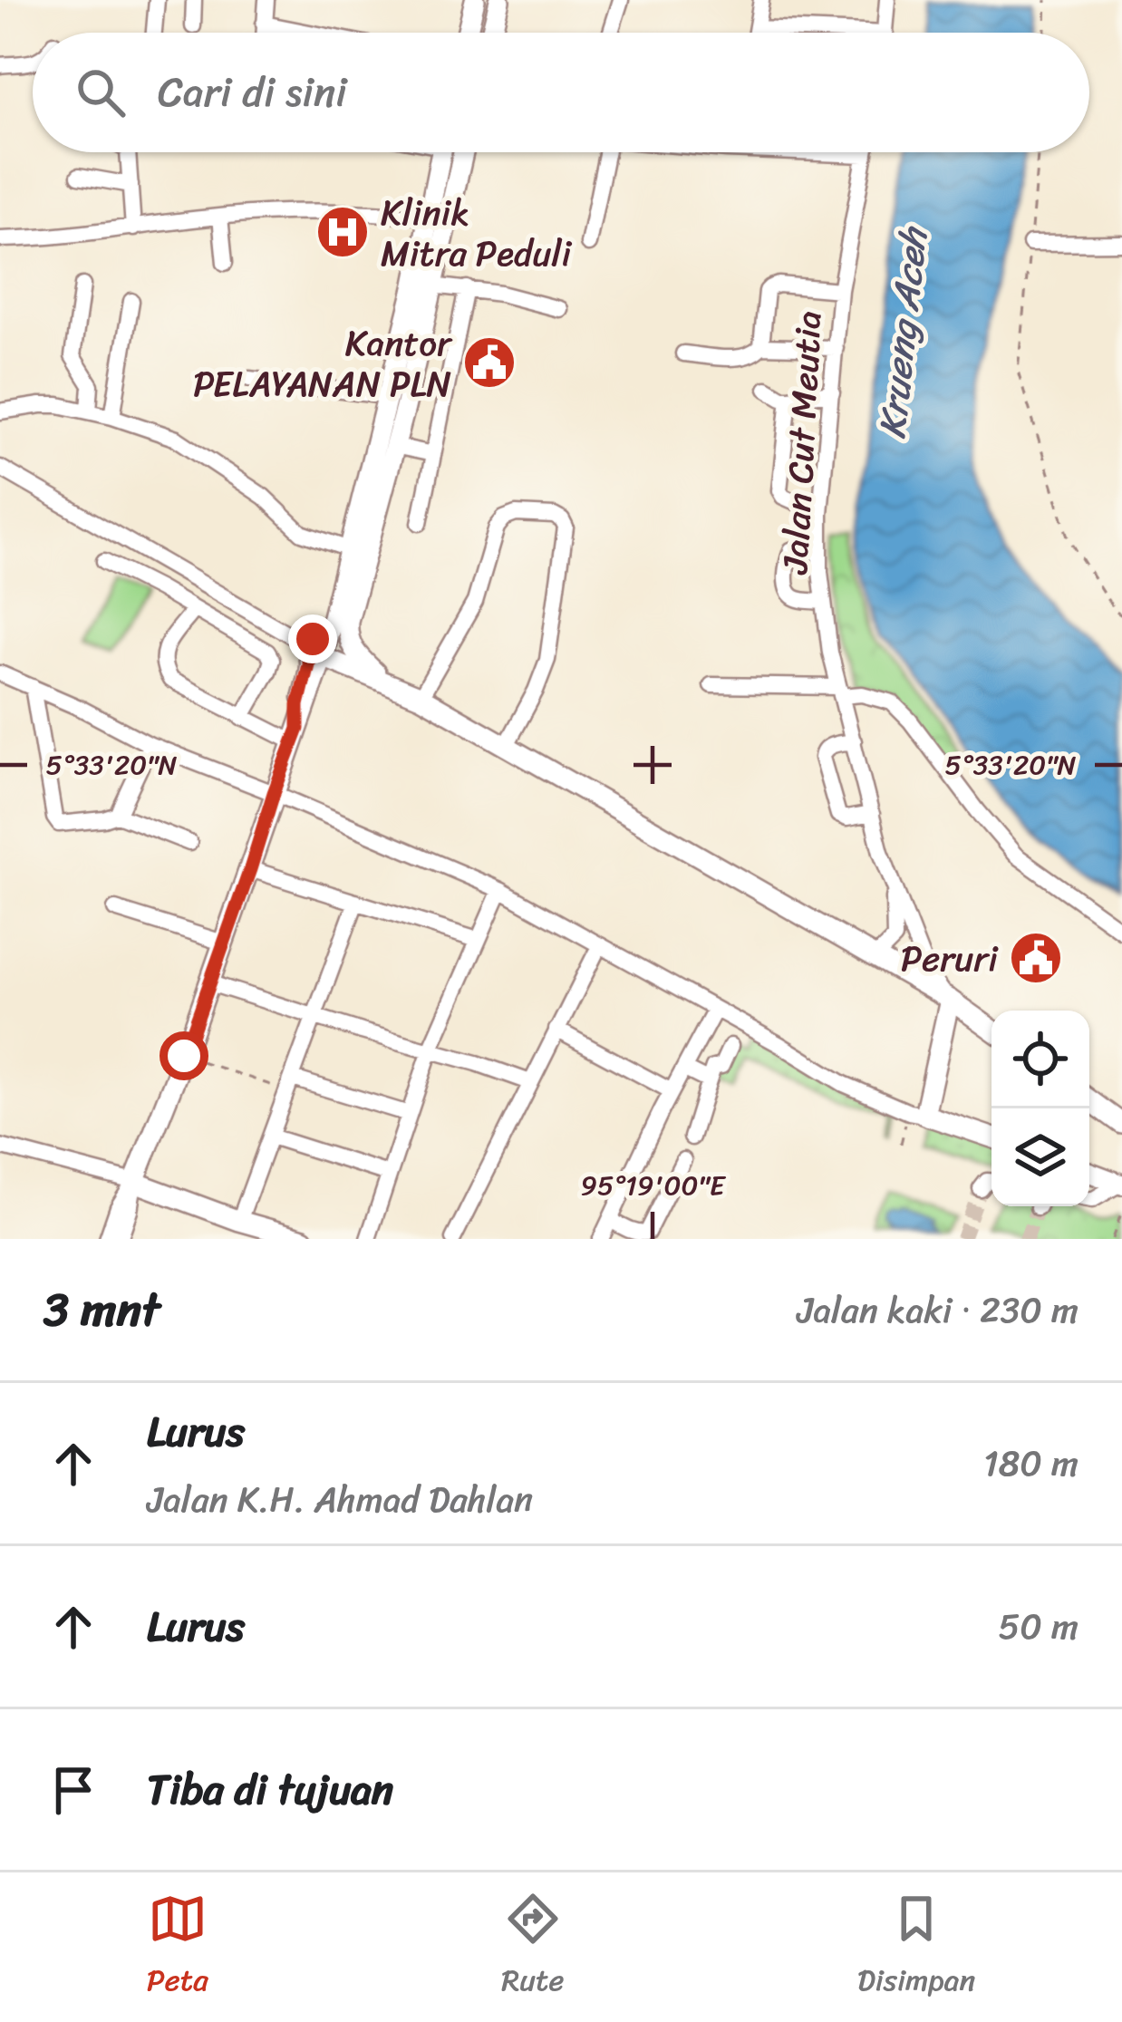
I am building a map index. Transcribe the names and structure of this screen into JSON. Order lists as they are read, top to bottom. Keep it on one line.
{"streets":{"street":["Jalan Cut Meutia"]},"water":["Krueng Aceh"],"places":{"hospital":["Klinik Mitra Peduli"],"public building":["Kantor PELAYANAN PLN","Peruri"]},"page":{"search":"Cari di sini","heading":["3 mnt","Jalan kaki · 230 m"],"list":[["Lurus","Jalan K.H. Ahmad Dahlan","180 m"],["Lurus","50 m"],"Tiba di tujuan"],"nav":["Peta","Rute","Disimpan"]},"coordinates":["5°33'20\"N","95°19'00\"E"]}
